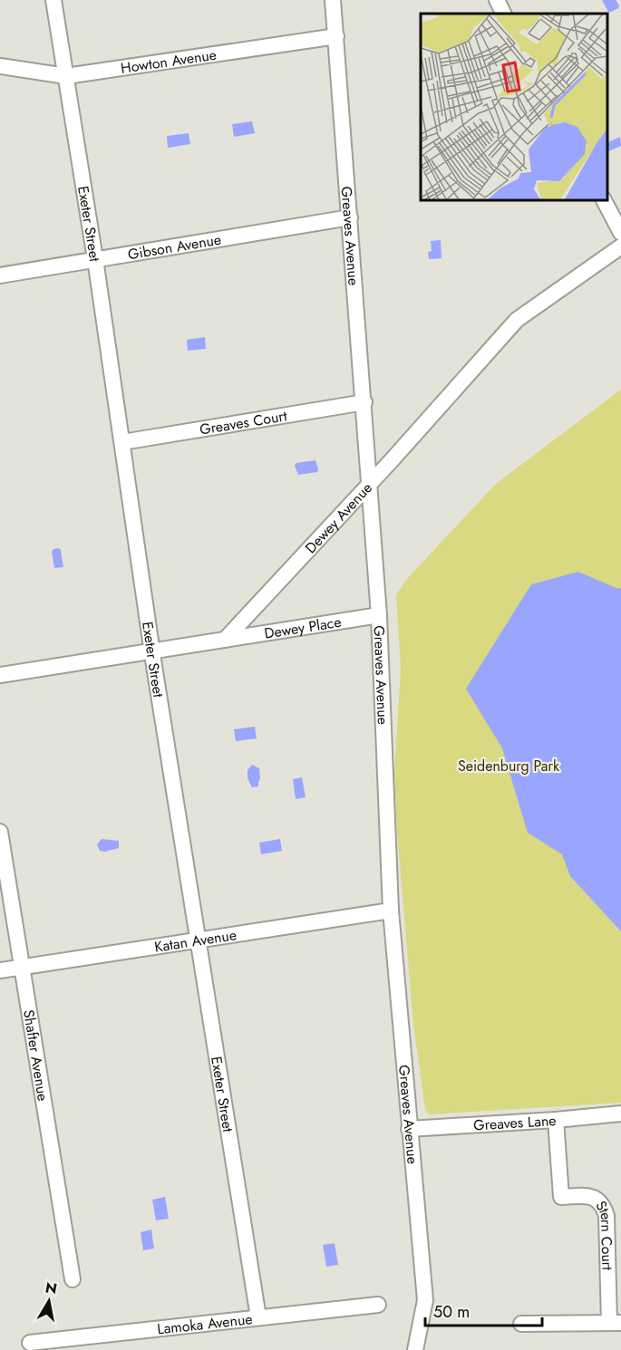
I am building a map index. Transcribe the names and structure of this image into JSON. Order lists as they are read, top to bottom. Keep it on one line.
{"streets":{"street":["Howton Avenue","Exeter Street","Greaves Avenue","Gibson Avenue","Greaves Court","Dewey Avenue","Dewey Place","Katan Avenue","Shafter Avenue","Greaves Lane","Stern Court","Lamoka Avenue"]},"crossings":[["Howton Avenue","Exeter Street"],["Howton Avenue","Greaves Avenue"],["Exeter Street","Gibson Avenue"],["Exeter Street","Greaves Court"],["Exeter Street","Katan Avenue"],["Exeter Street","Lamoka Avenue"],["Greaves Avenue","Gibson Avenue"],["Greaves Avenue","Greaves Court"],["Greaves Avenue","Dewey Avenue"],["Greaves Avenue","Dewey Place"],["Greaves Avenue","Katan Avenue"],["Greaves Avenue","Greaves Lane"],["Dewey Avenue","Dewey Place"],["Katan Avenue","Shafter Avenue"],["Greaves Lane","Stern Court"]],"parks":["Seidenburg Park"],"scale_bar":"50 m","north":"top"}
